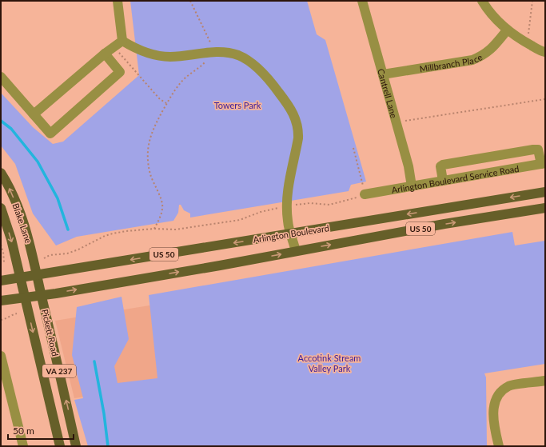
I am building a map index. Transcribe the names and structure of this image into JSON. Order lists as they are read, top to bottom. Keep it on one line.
{"streets":{"main road":["Blake Lane","US 50","Arlington Boulevard","Pickett Road","VA 237"],"street":["Millbranch Place","Cantrell Lane","Arlington Boulevard Service Road"]},"crossings":[["Millbranch Place","Cantrell Lane"],["Cantrell Lane","Arlington Boulevard Service Road"],["Blake Lane","US 50"],["Blake Lane","Arlington Boulevard"],["Blake Lane","Pickett Road"],["US 50","Arlington Boulevard"],["US 50","Pickett Road"],["Arlington Boulevard","Pickett Road"]],"parks":["Towers Park","Accotink Stream Valley Park"],"scale_bar":"50 m"}
